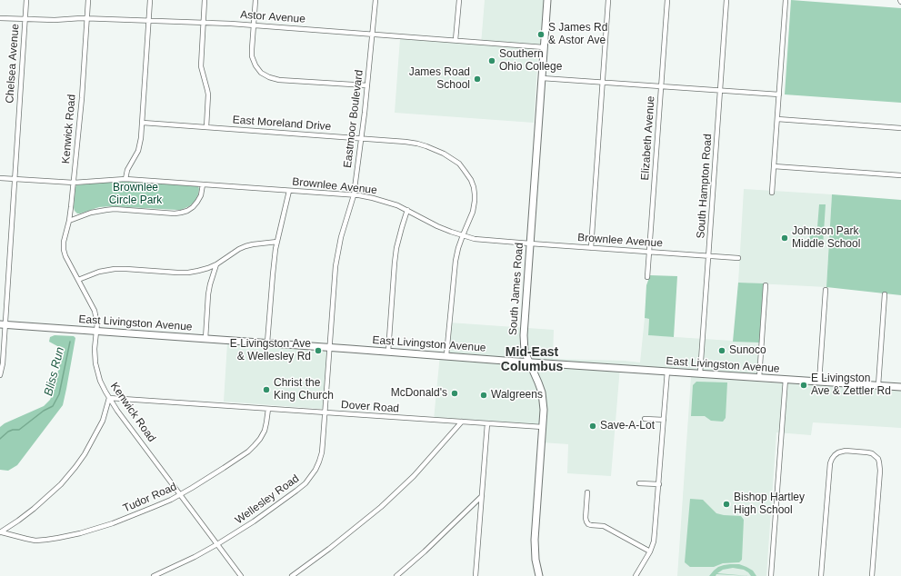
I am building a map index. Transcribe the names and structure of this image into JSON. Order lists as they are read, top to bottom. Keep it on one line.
{"streets":{"main road":["South James Road","East Livingston Avenue"],"street":["Astor Avenue","Chelsea Avenue","Eastmoor Boulevard","East Moreland Drive","Kenwick Road","Elizabeth Avenue","Brownlee Avenue","South Hampton Road","Dover Road","Tudor Road","Wellesley Road"]},"crossings":[["Astor Avenue","Chelsea Avenue"],["Astor Avenue","Eastmoor Boulevard"],["Astor Avenue","Kenwick Road"],["Astor Avenue","South James Road"],["Chelsea Avenue","Brownlee Avenue"],["Chelsea Avenue","East Livingston Avenue"],["Eastmoor Boulevard","East Moreland Drive"],["Eastmoor Boulevard","Brownlee Avenue"],["Eastmoor Boulevard","East Livingston Avenue"],["Eastmoor Boulevard","Wellesley Road"],["East Moreland Drive","Brownlee Avenue"],["Kenwick Road","Brownlee Avenue"],["Kenwick Road","East Livingston Avenue"],["Kenwick Road","Dover Road"],["Kenwick Road","Tudor Road"],["Kenwick Road","Wellesley Road"],["Elizabeth Avenue","Brownlee Avenue"],["Brownlee Avenue","South Hampton Road"],["Brownlee Avenue","South James Road"],["South Hampton Road","East Livingston Avenue"],["South James Road","East Livingston Avenue"],["South James Road","Dover Road"],["East Livingston Avenue","Wellesley Road"],["Dover Road","Tudor Road"],["Dover Road","Wellesley Road"]],"districts":["Mid-East Columbus"],"water":["Bliss Run"],"parks":["Brownlee Circle Park"],"places":["S James Rd & Astor Ave","Southern Ohio College","James Road School","Johnson Park Middle School","E Livingston Ave & Wellesley Rd","Sunoco","E Livingston Ave & Zettler Rd","Christ the King Church","McDonald's","Walgreens","Save-A-Lot","Bishop Hartley High School"]}
